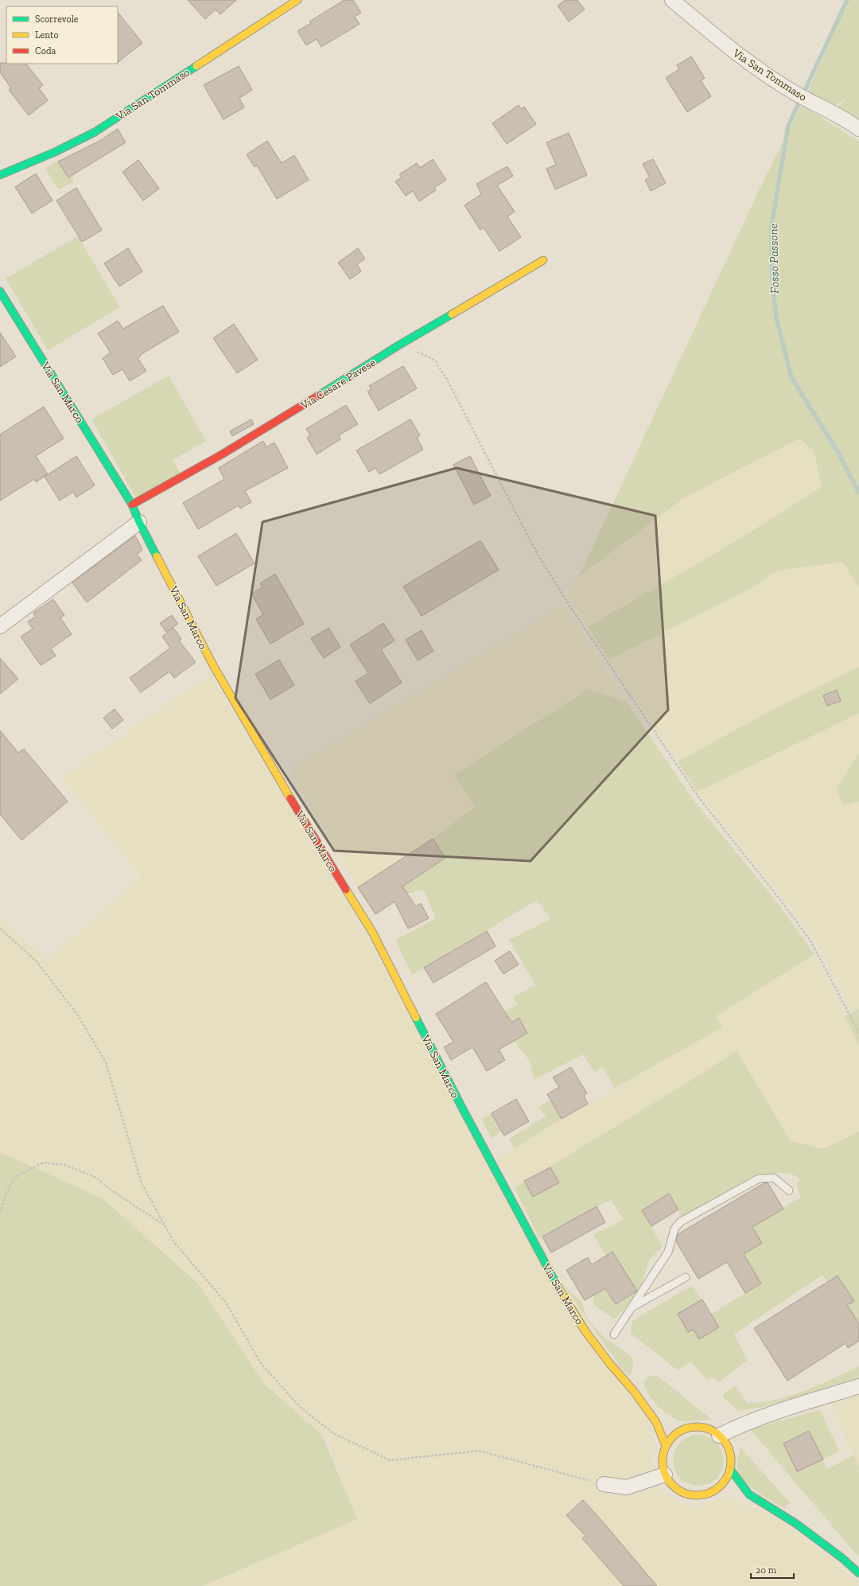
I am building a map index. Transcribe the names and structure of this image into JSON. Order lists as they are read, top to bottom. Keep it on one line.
{"streets":{"street":["Via San Tommaso","Via Cesare Pavese","Via San Marco"]},"crossings":[["Via Cesare Pavese","Via San Marco"]],"water":["Fosso Passone"],"legend":["Scorrevole","Lento","Coda"],"scale_bar":"20 m"}
